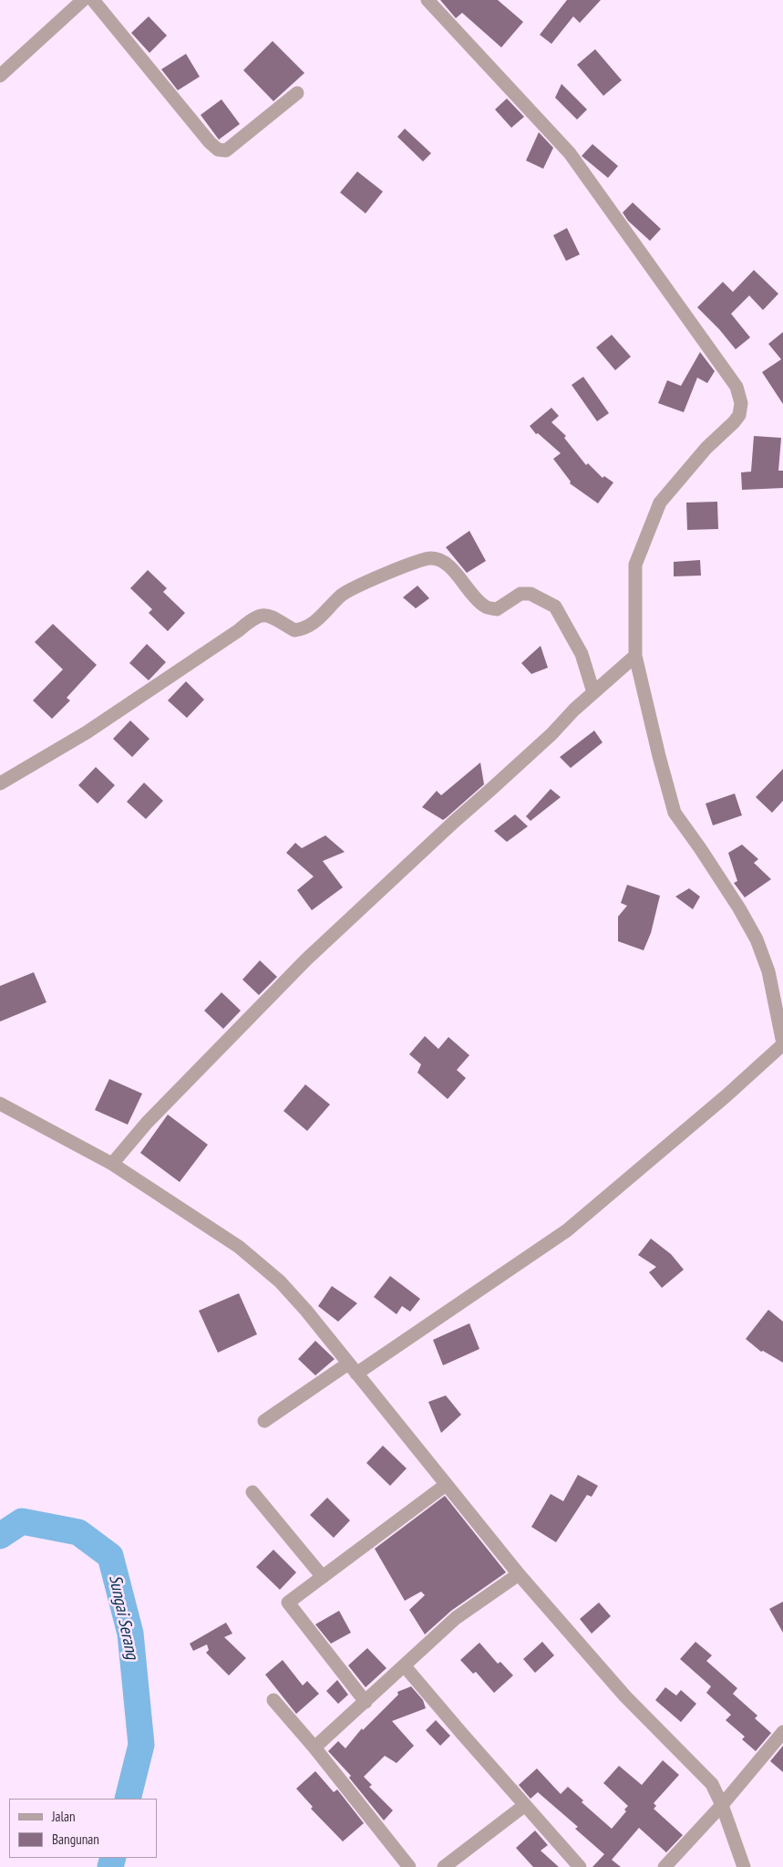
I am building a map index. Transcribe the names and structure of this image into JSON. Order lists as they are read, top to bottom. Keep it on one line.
{"water":["Sungai Serang"],"legend":["Jalan","Bangunan"]}
